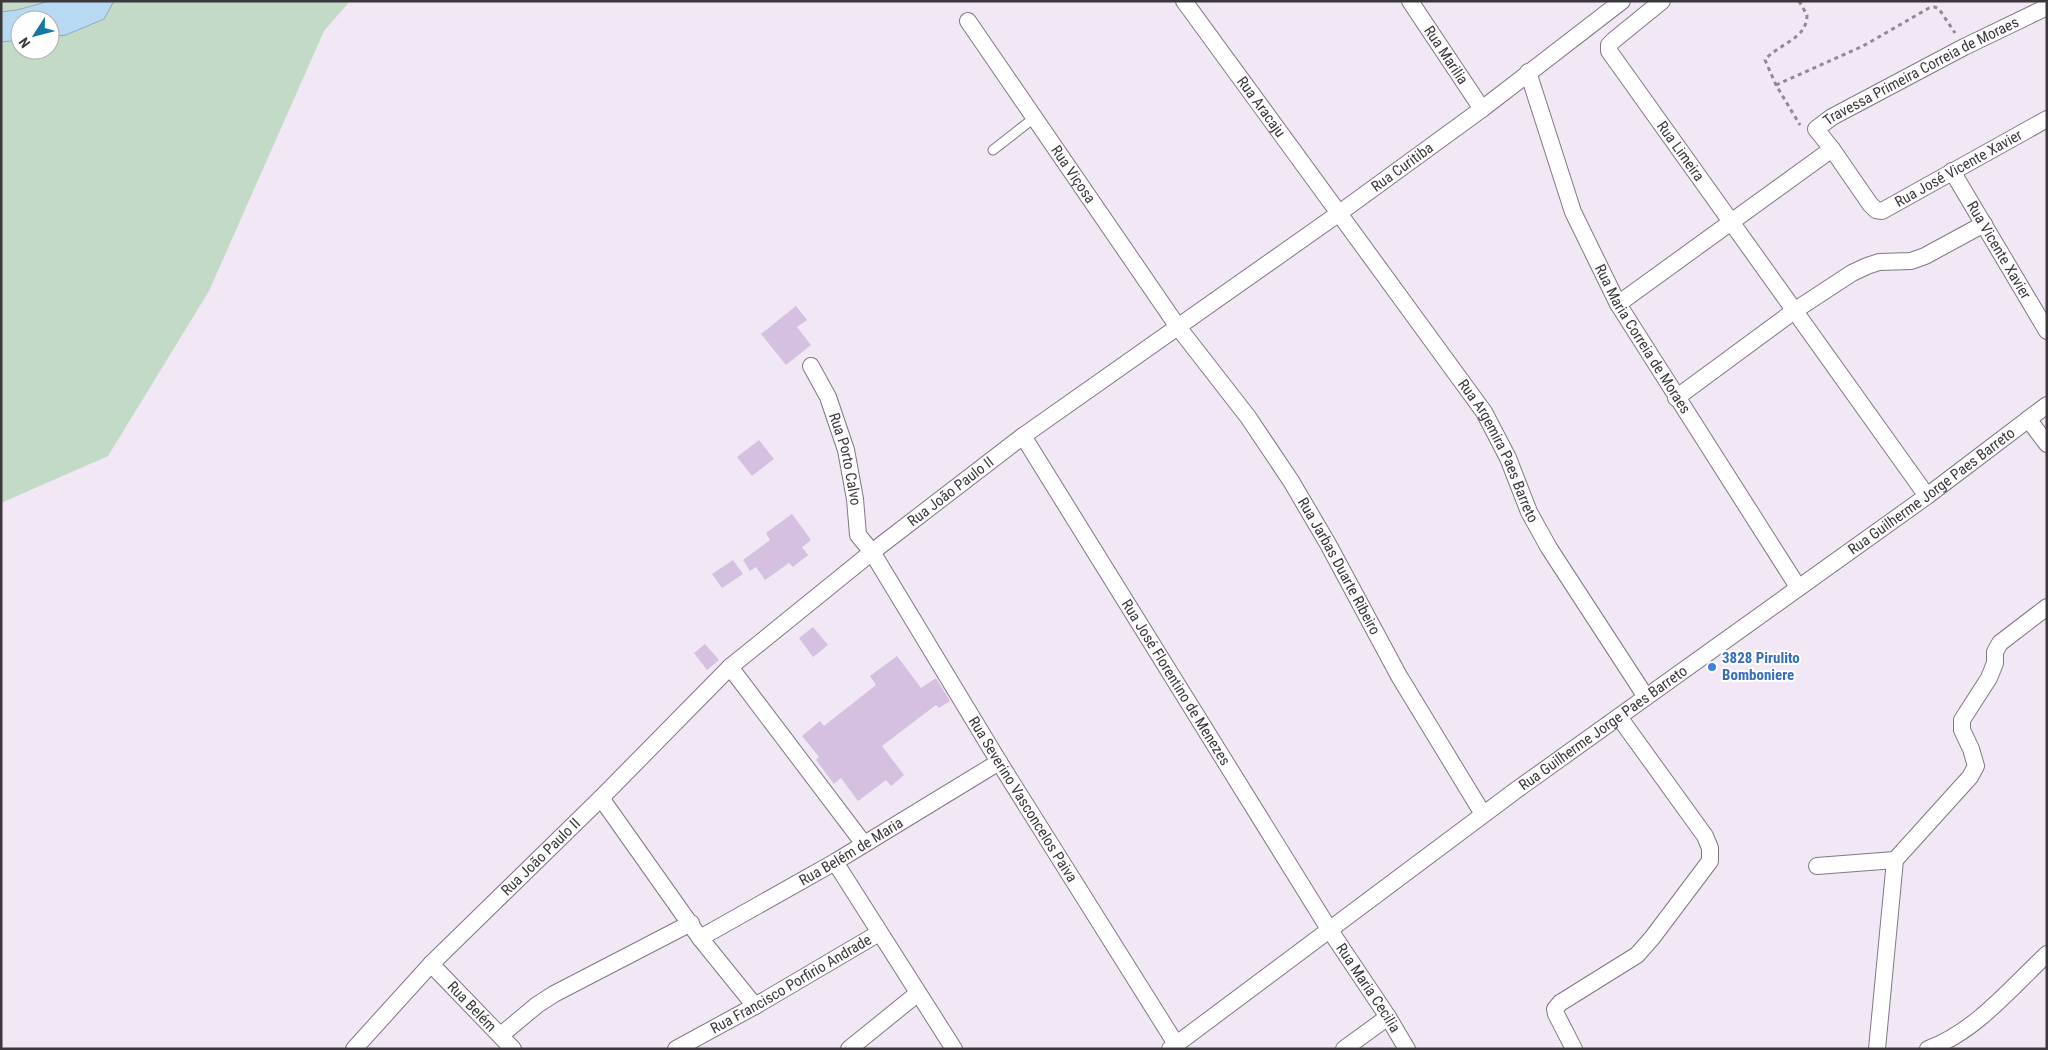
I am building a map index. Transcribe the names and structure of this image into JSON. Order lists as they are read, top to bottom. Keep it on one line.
{"streets":{"street":["Rua Marilia","Travessa Primeira Correia de Moraes","Rua Aracaju","Rua Limeira","Rua Curitiba","Rua José Vicente Xavier","Rua Viçosa","Rua Vicente Xavier","Rua Maria Correia de Moraes","Rua Argemira Paes Barreto","Rua Porto Calvo","Rua Guilherme Jorge Paes Barreto","Rua João Paulo II","Rua Jarbas Duarte Ribeiro","Rua José Florentino de Menezes","Rua Severino Vasconcelos Paiva","Rua Belém de Maria","Rua Francisco Porfirio Andrade","Rua Maria Cecilia","Rua Belém"]},"crossings":[["Rua Marilia","Rua Curitiba"],["Travessa Primeira Correia de Moraes","Rua Limeira"],["Travessa Primeira Correia de Moraes","Rua José Vicente Xavier"],["Travessa Primeira Correia de Moraes","Rua Maria Correia de Moraes"],["Rua Aracaju","Rua Curitiba"],["Rua Aracaju","Rua Argemira Paes Barreto"],["Rua Limeira","Rua Guilherme Jorge Paes Barreto"],["Rua Curitiba","Rua Viçosa"],["Rua Curitiba","Rua Maria Correia de Moraes"],["Rua Curitiba","Rua Argemira Paes Barreto"],["Rua Curitiba","Rua João Paulo II"],["Rua Curitiba","Rua Jarbas Duarte Ribeiro"],["Rua José Vicente Xavier","Rua Vicente Xavier"],["Rua Viçosa","Rua João Paulo II"],["Rua Viçosa","Rua Jarbas Duarte Ribeiro"],["Rua Maria Correia de Moraes","Rua Guilherme Jorge Paes Barreto"],["Rua Argemira Paes Barreto","Rua Guilherme Jorge Paes Barreto"],["Rua Porto Calvo","Rua João Paulo II"],["Rua Porto Calvo","Rua Severino Vasconcelos Paiva"],["Rua Guilherme Jorge Paes Barreto","Rua Jarbas Duarte Ribeiro"],["Rua Guilherme Jorge Paes Barreto","Rua José Florentino de Menezes"],["Rua Guilherme Jorge Paes Barreto","Rua Severino Vasconcelos Paiva"],["Rua Guilherme Jorge Paes Barreto","Rua Maria Cecilia"],["Rua João Paulo II","Rua Jarbas Duarte Ribeiro"],["Rua João Paulo II","Rua José Florentino de Menezes"],["Rua João Paulo II","Rua Severino Vasconcelos Paiva"],["Rua João Paulo II","Rua Belém"],["Rua José Florentino de Menezes","Rua Maria Cecilia"],["Rua Severino Vasconcelos Paiva","Rua Belém de Maria"]],"places":["3828 Pirulito Bomboniere"],"north":"bottom left"}
